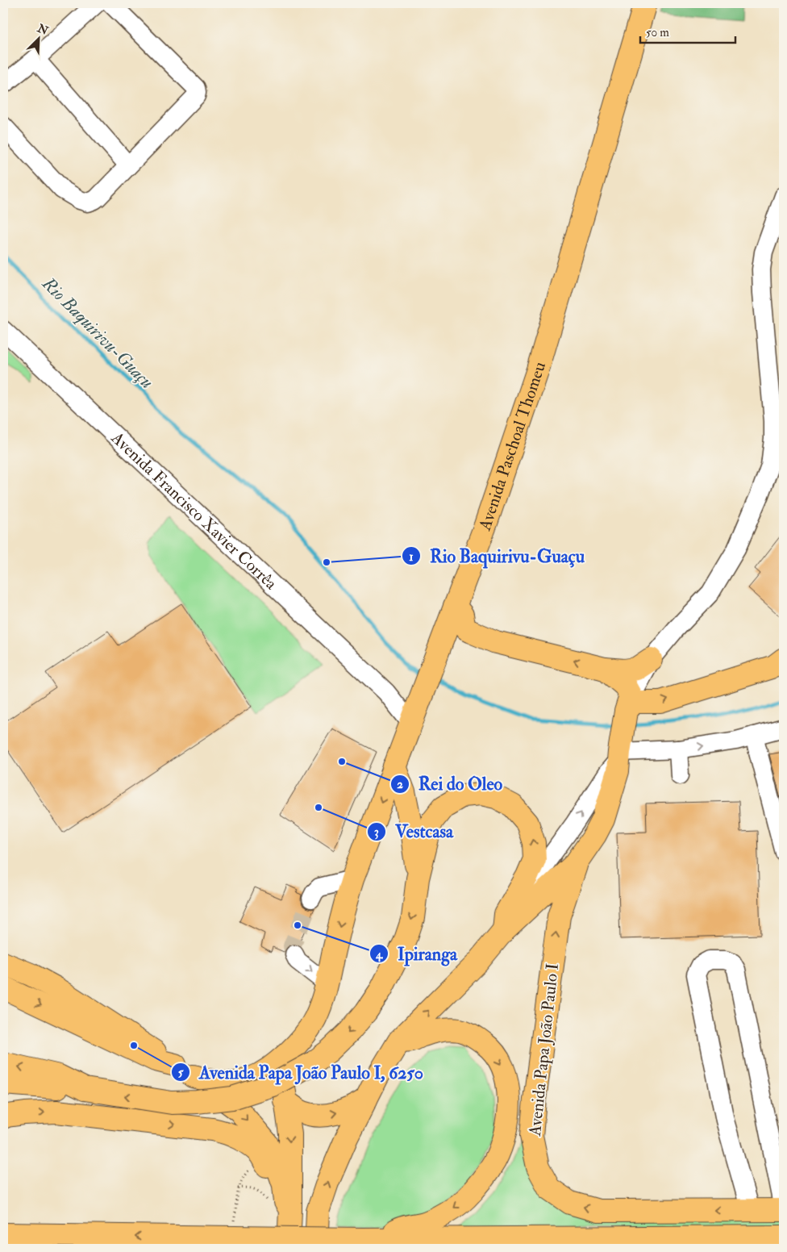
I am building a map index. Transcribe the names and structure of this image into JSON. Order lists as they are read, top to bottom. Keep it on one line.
{"streets":{"main road":["Avenida Paschoal Thomeu","Avenida Papa João Paulo I"],"street":["Avenida Francisco Xavier Corrêa"]},"crossings":[["Avenida Paschoal Thomeu","Avenida Francisco Xavier Corrêa"]],"water":["Rio Baquirivu-Guaçu"],"places":["Rio Baquirivu-Guaçu","Rei do Oleo","Vestcasa","Ipiranga","Avenida Papa João Paulo I, 6250"],"scale_bar":"50 m","north":"top right"}
